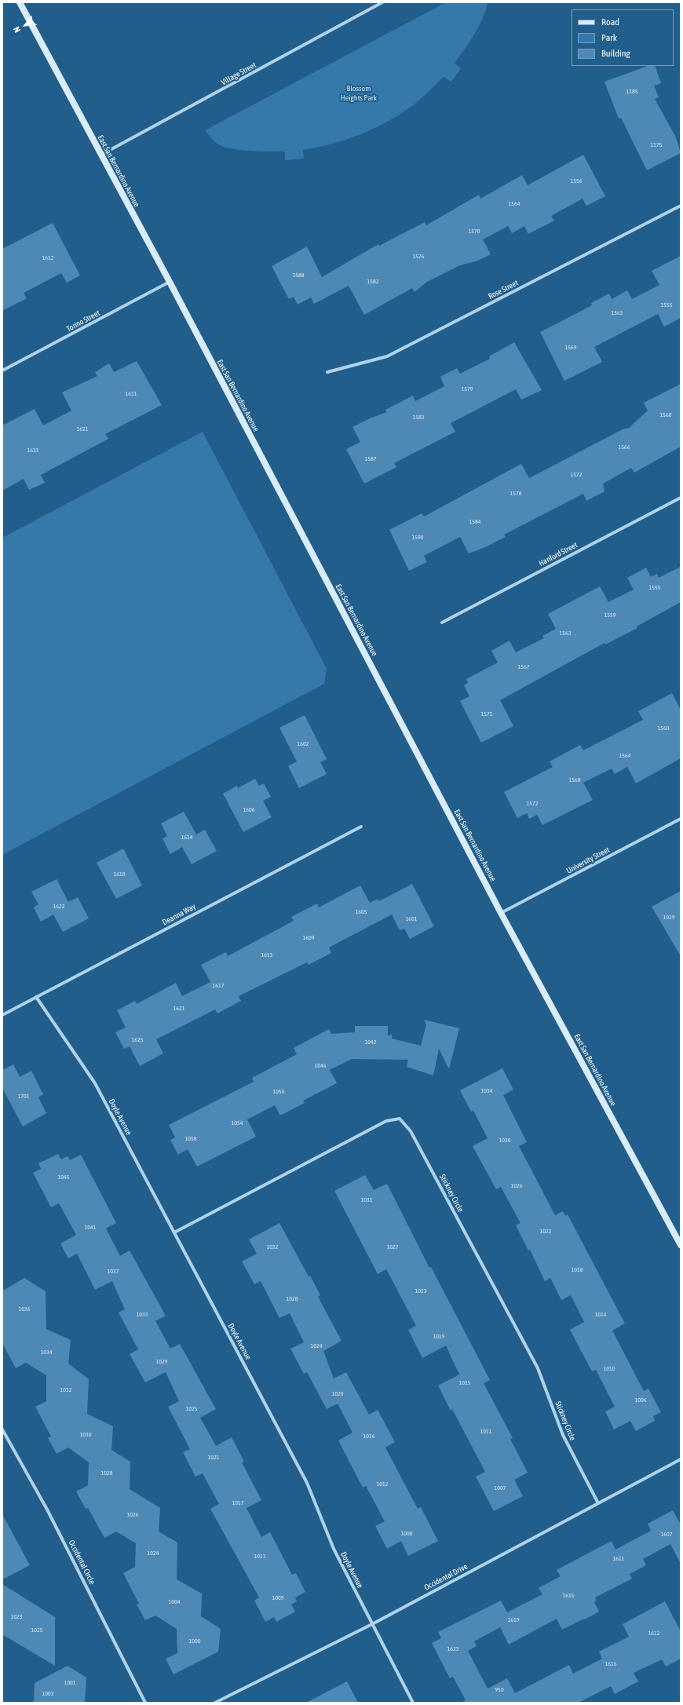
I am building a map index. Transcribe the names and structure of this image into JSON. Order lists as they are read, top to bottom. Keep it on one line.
{"streets":{"street":["Village Street","East San Bernardino Avenue","Rose Street","Torino Street","Hanford Street","University Street","Deanna Way","Doyle Avenue","Stickney Circle","Occidental Circle","Occidental Drive"]},"crossings":[["Village Street","East San Bernardino Avenue"],["East San Bernardino Avenue","Torino Street"],["East San Bernardino Avenue","University Street"],["Deanna Way","Doyle Avenue"],["Doyle Avenue","Stickney Circle"],["Doyle Avenue","Occidental Drive"],["Stickney Circle","Occidental Drive"]],"parks":["Blossom Heights Park"],"house_numbers":["1185","1175","1556","1564","1570","1576","1612","1588","1582","1555","1563","1569","1579","1611","1560","1583","1621","1566","1631","1587","1572","1578","1584","1590","1555","1559","1563","1567","1571","1560","1602","1564","1568","1572","1606","1614","1618","1622","1605","1029","1601","1609","1613","1617","1621","1625","1042","1046","1034","1050","1701","1054","1058","1030","1045","1026","1031","1041","1022","1032","1027","1018","1037","1023","1028","1036","1033","1014","1019","1024","1034","1029","1010","1015","1032","1020","1006","1025","1011","1030","1016","1021","1028","1012","1007","1017","1026","1008","1607","1024","1013","1611","1615","1009","1004","1023","1619","1025","1612","1000","1623","1616","1001","950","1003"],"legend":["Road","Park","Building"],"north":"bottom left"}
